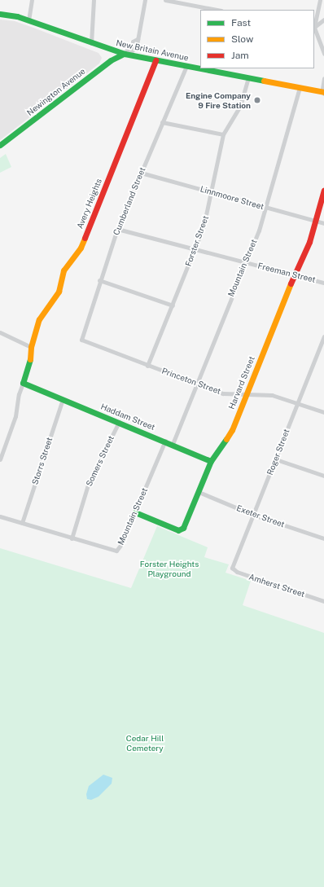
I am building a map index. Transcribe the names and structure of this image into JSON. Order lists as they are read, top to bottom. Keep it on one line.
{"streets":{"street":["New Britain Avenue","Newington Avenue","Linnmoore Street","Cumberland Street","Avery Heights","Forster Street","Mountain Street","Freeman Street","Princeton Street","Harvard Street","Haddam Street","Roger Street","Storrs Street","Somers Street","Exeter Street","Amherst Street"]},"crossings":[["New Britain Avenue","Newington Avenue"],["New Britain Avenue","Cumberland Street"],["New Britain Avenue","Avery Heights"],["New Britain Avenue","Forster Street"],["New Britain Avenue","Mountain Street"],["Linnmoore Street","Cumberland Street"],["Linnmoore Street","Forster Street"],["Linnmoore Street","Mountain Street"],["Linnmoore Street","Harvard Street"],["Cumberland Street","Freeman Street"],["Cumberland Street","Princeton Street"],["Avery Heights","Haddam Street"],["Forster Street","Freeman Street"],["Forster Street","Princeton Street"],["Mountain Street","Freeman Street"],["Mountain Street","Princeton Street"],["Mountain Street","Harvard Street"],["Mountain Street","Haddam Street"],["Mountain Street","Storrs Street"],["Mountain Street","Somers Street"],["Freeman Street","Harvard Street"],["Princeton Street","Harvard Street"],["Princeton Street","Roger Street"],["Harvard Street","Haddam Street"],["Harvard Street","Exeter Street"],["Haddam Street","Storrs Street"],["Haddam Street","Somers Street"],["Roger Street","Exeter Street"],["Roger Street","Amherst Street"]],"parks":["Forster Heights Playground","Cedar Hill Cemetery"],"places":["Engine Company 9 Fire Station"],"legend":["Fast","Slow","Jam"]}
